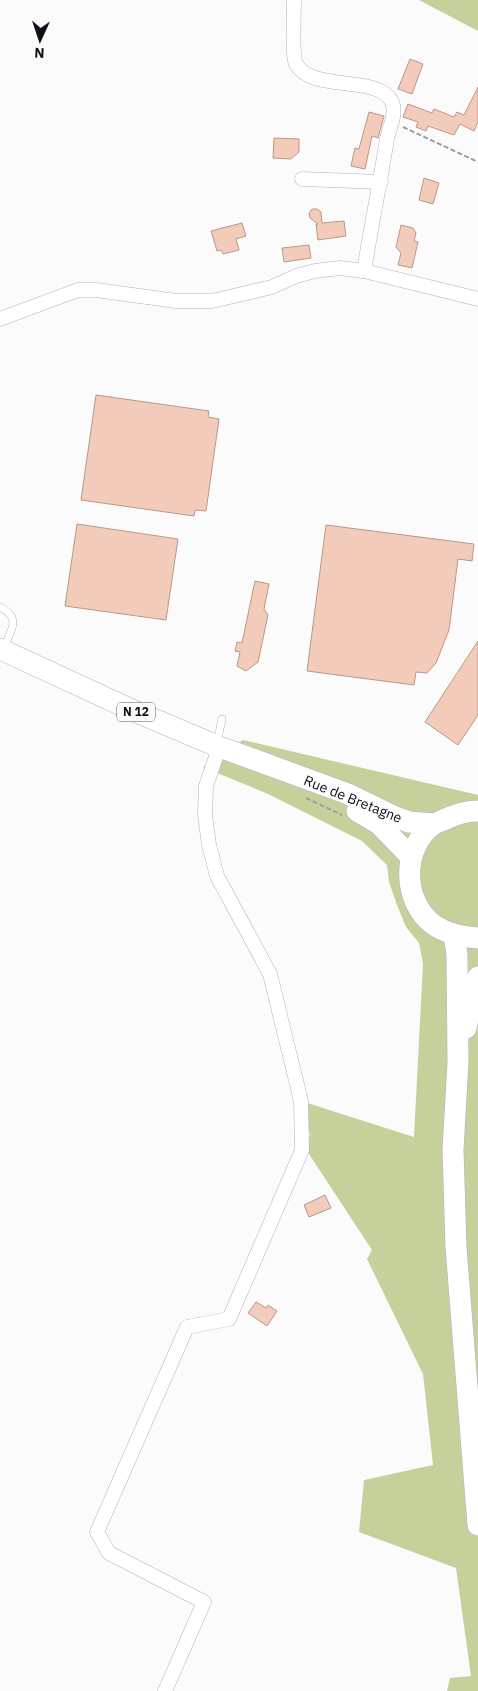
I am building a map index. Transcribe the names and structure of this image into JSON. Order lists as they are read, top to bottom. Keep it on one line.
{"streets":{"main road":["N 12","Rue de Bretagne"]},"north":"bottom"}
